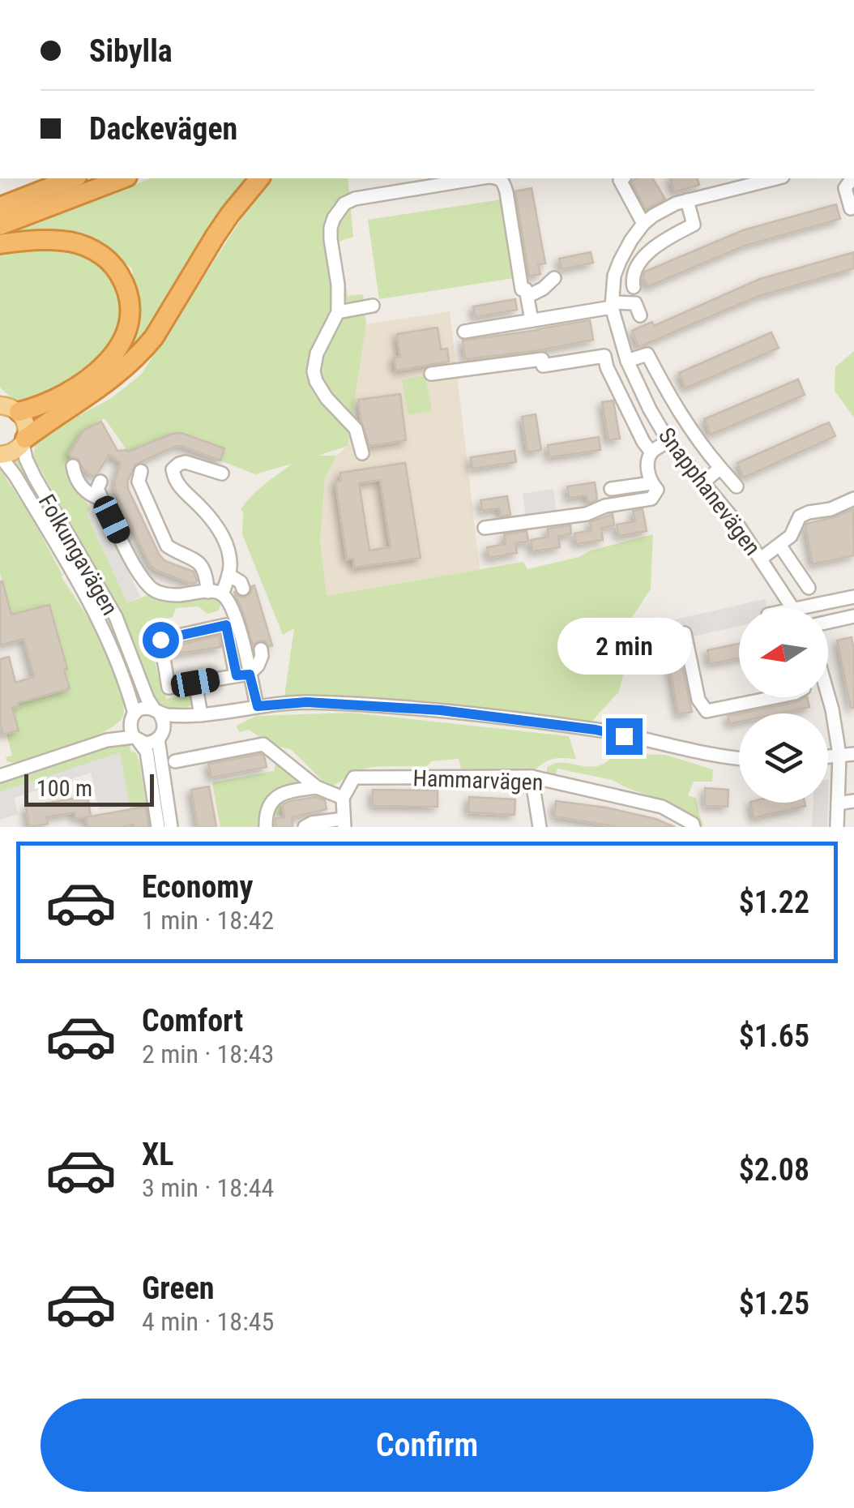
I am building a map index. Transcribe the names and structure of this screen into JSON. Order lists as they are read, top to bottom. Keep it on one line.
{"streets":{"street":["Snapphanevägen","Folkungavägen","Hammarvägen"]},"scale_bar":"100 m","north":"left","page":{"banner":["Sibylla","Dackevägen"],"bubble":"2 min","scale":"100 m","list":[{"name":"Economy","note":"1 min · 18:42","value":"$1.22"},{"name":"Comfort","note":"2 min · 18:43","value":"$1.65"},{"name":"XL","note":"3 min · 18:44","value":"$2.08"},{"name":"Green","note":"4 min · 18:45","value":"$1.25"}],"buttons":"Confirm"}}
